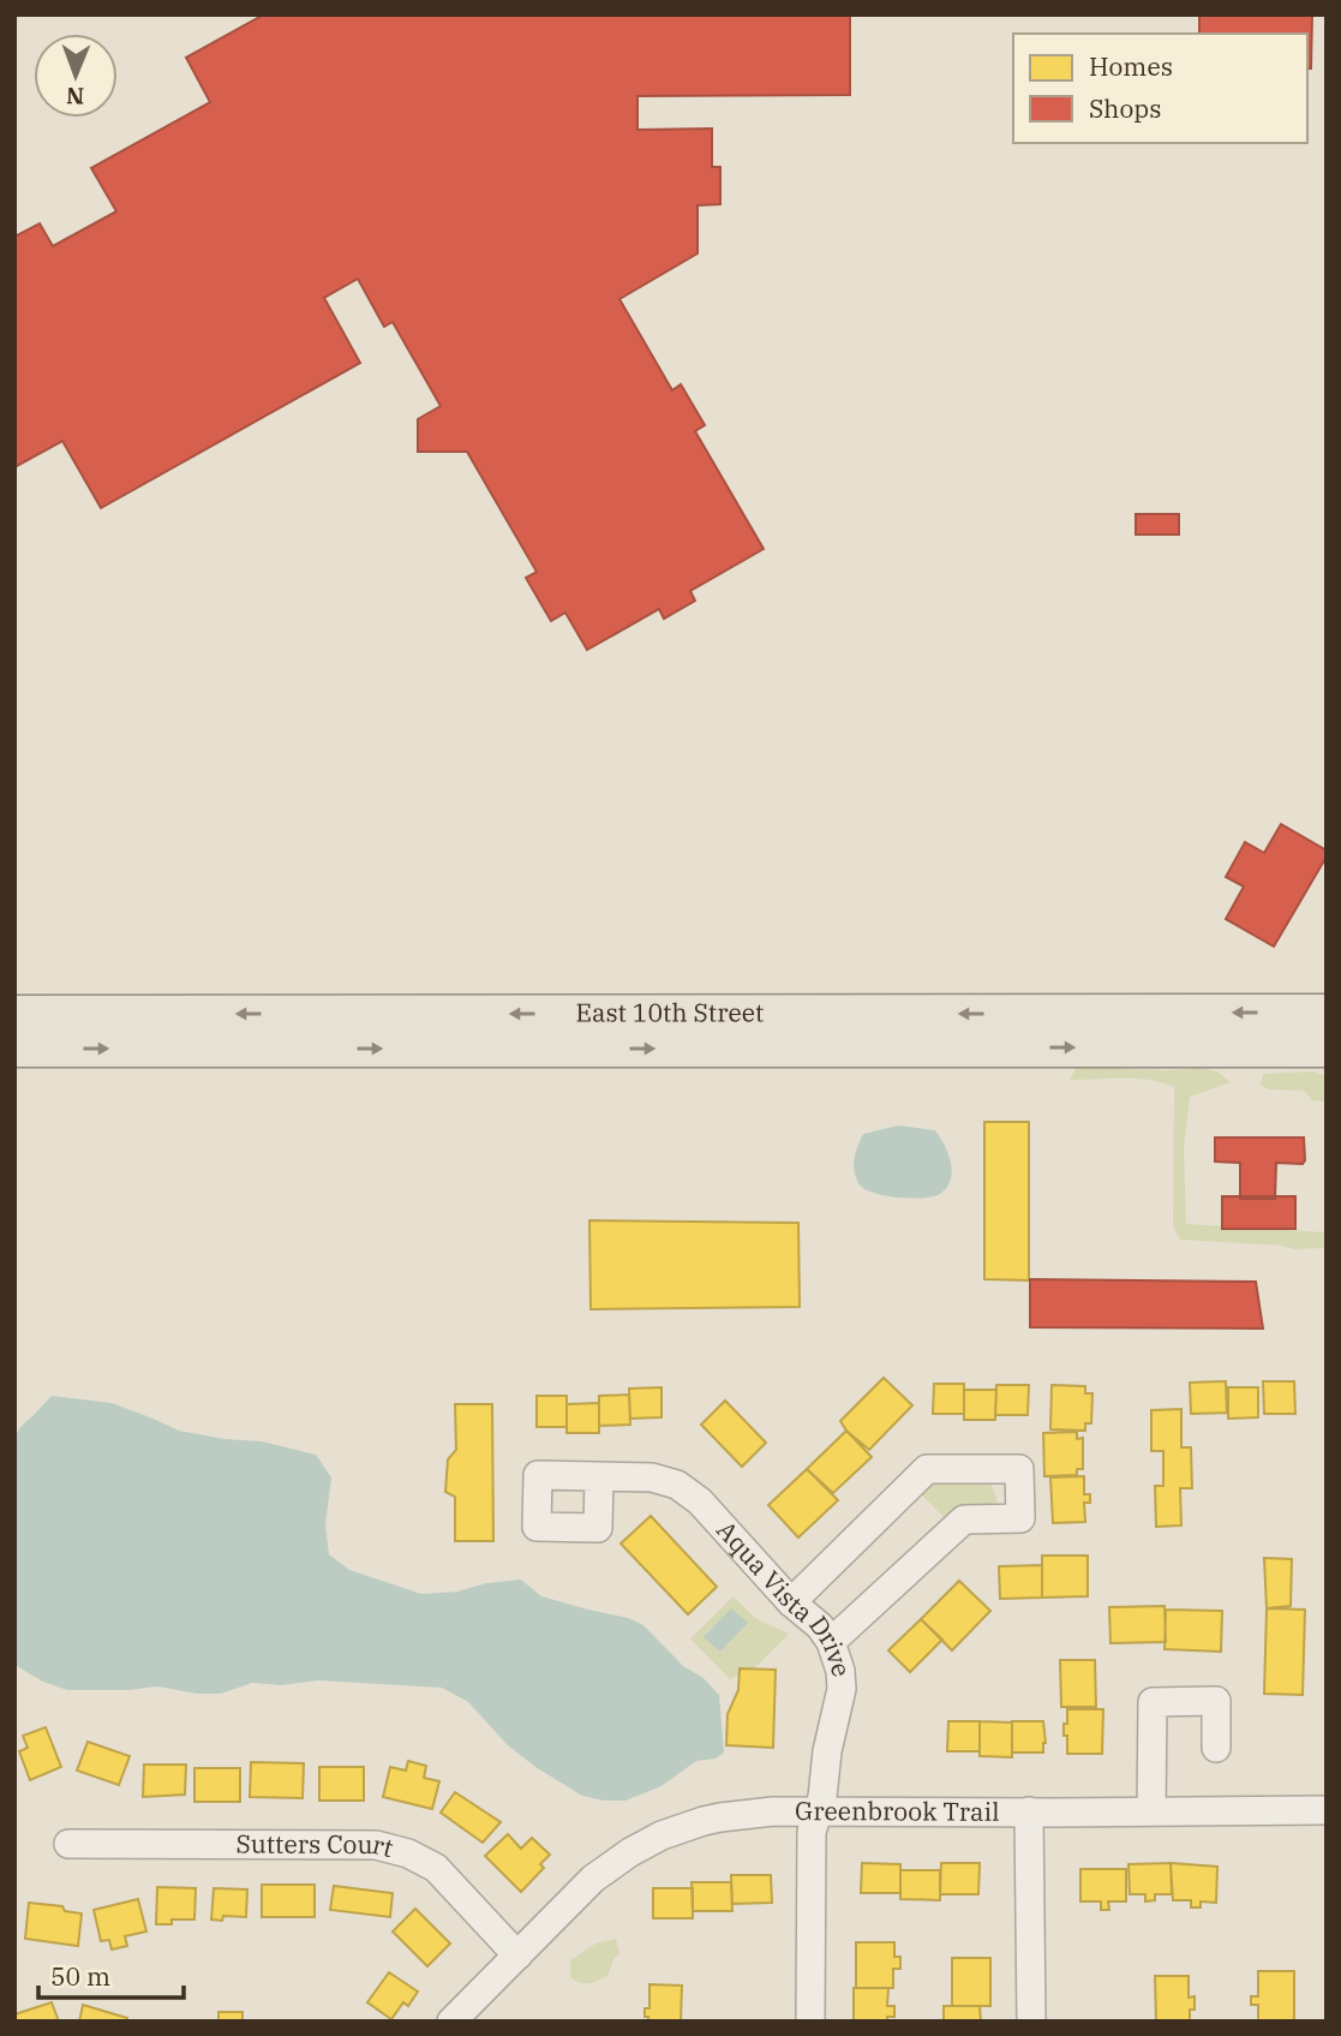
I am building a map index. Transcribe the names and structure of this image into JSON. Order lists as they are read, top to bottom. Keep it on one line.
{"streets":{"main road":["East 10th Street"],"street":["Aqua Vista Drive","Greenbrook Trail","Sutters Court"]},"crossings":[["Aqua Vista Drive","Greenbrook Trail"],["Greenbrook Trail","Sutters Court"]],"legend":["Homes","Shops"],"scale_bar":"50 m","north":"bottom"}
